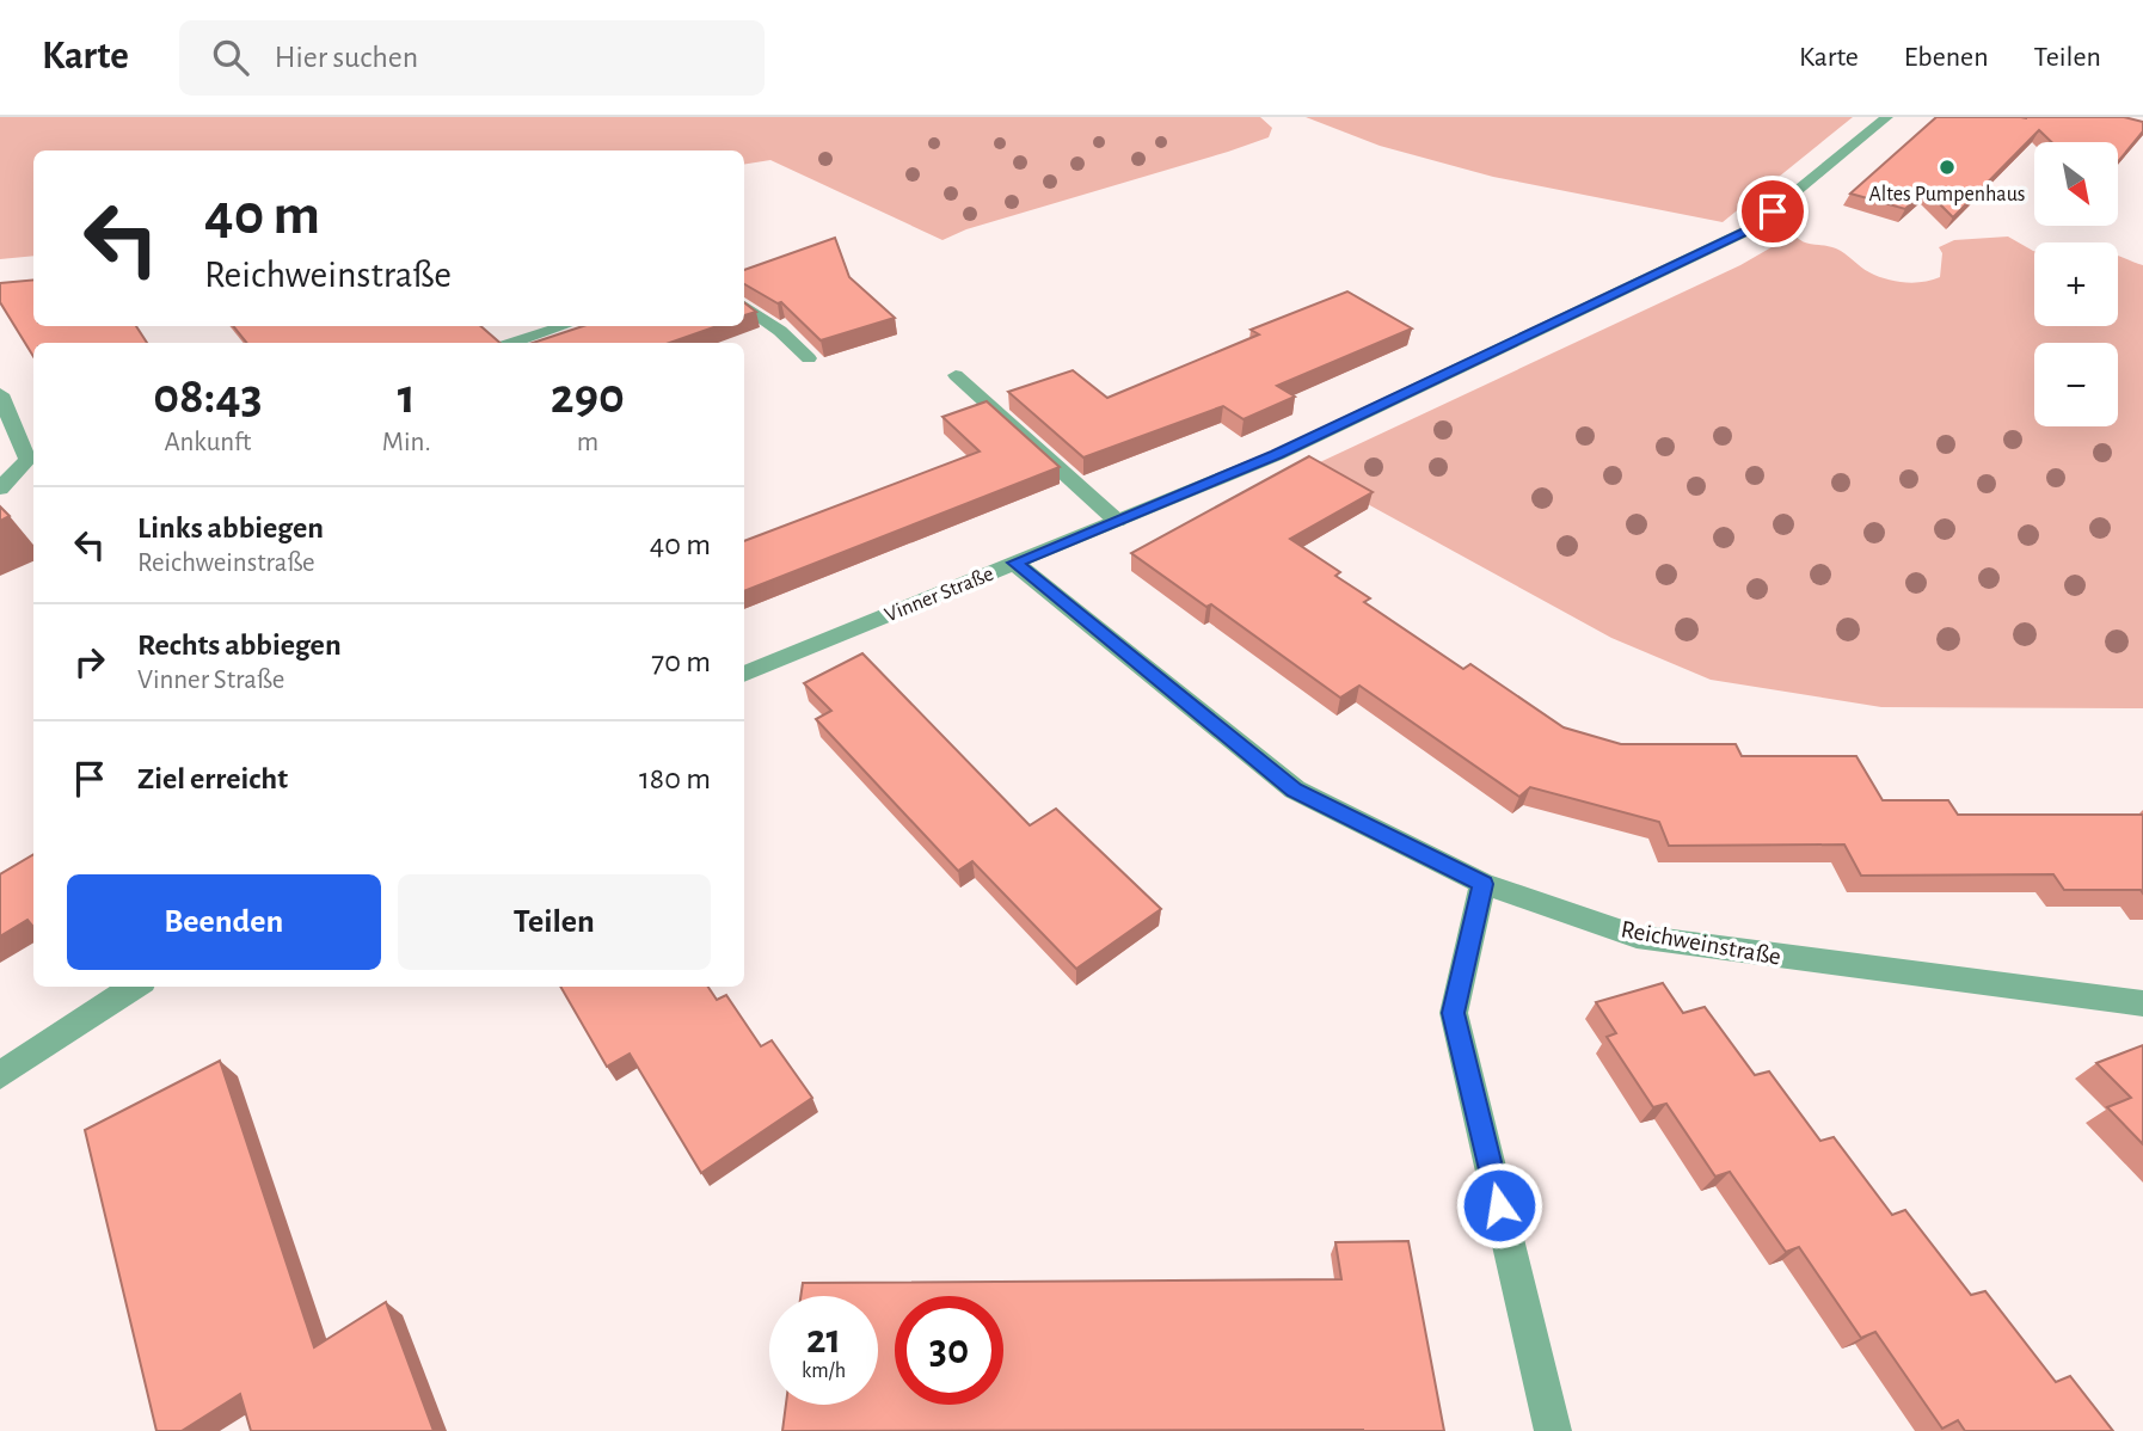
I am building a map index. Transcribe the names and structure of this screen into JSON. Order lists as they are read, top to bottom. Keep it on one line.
{"streets":{"street":["Vinner Straße","Reichweinstraße"]},"crossings":[["Vinner Straße","Reichweinstraße"]],"places":["Altes Pumpenhaus"],"north":"bottom right","page":{"header":"Karte","search":"Hier suchen","nav":["Karte","Ebenen","Teilen"],"map_buttons":["+","−"],"turn":["40 m","Reichweinstraße"],"eta":["08:43","Ankunft","1","Min.","290","m"],"list":[{"name":"Links abbiegen","note":"Reichweinstraße","value":"40 m"},{"name":"Rechts abbiegen","note":"Vinner Straße","value":"70 m"},{"name":"Ziel erreicht","value":"180 m"}],"buttons":["Beenden","Teilen"],"speed":"21 km/h","limit":"30"}}
